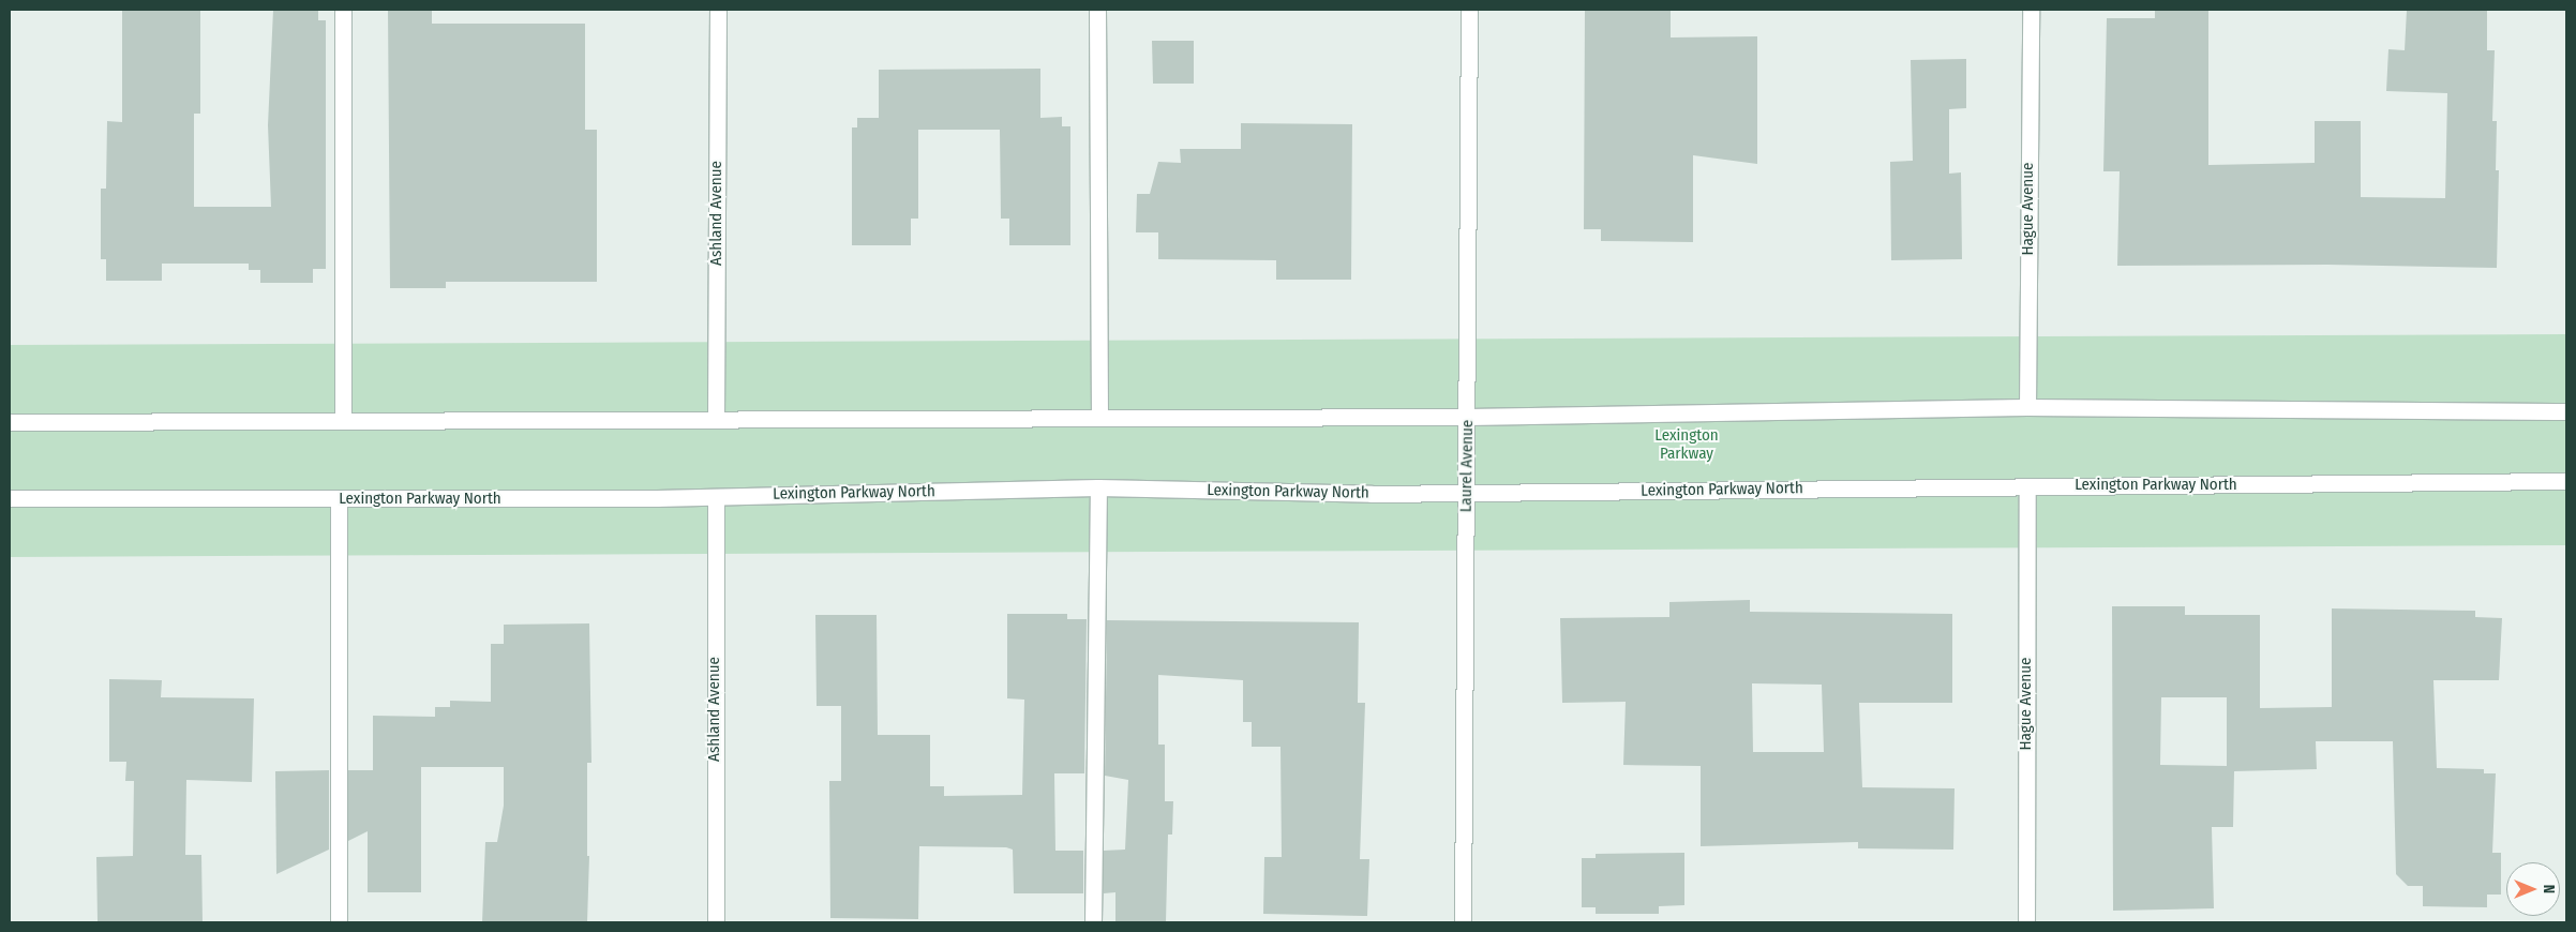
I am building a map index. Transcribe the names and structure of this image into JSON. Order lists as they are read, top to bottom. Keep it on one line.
{"streets":{"main road":["Hague Avenue","Ashland Avenue","Laurel Avenue","Lexington Parkway North"]},"crossings":[["Hague Avenue","Lexington Parkway North"],["Ashland Avenue","Lexington Parkway North"],["Laurel Avenue","Lexington Parkway North"]],"parks":["Lexington Parkway"],"north":"right"}
